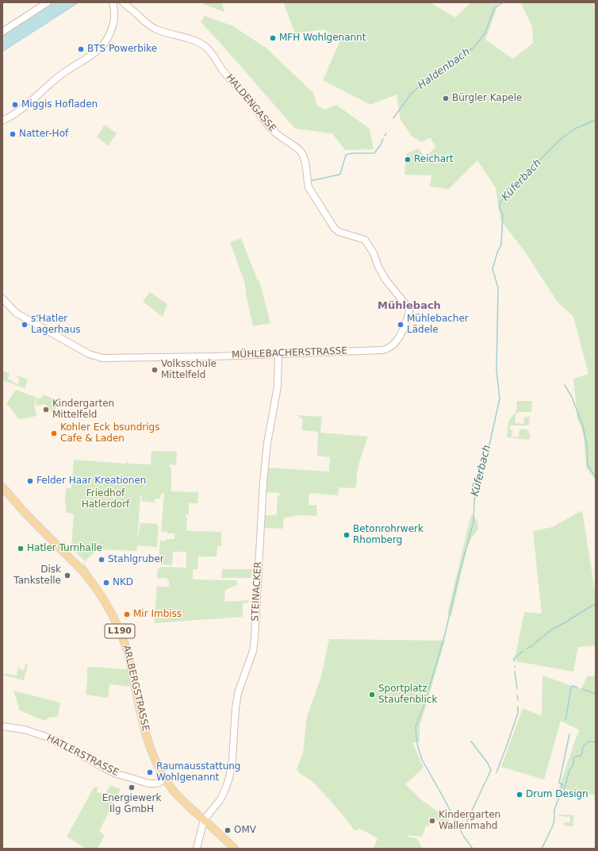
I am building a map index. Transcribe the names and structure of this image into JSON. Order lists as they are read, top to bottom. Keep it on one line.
{"streets":{"main road":["L190","ARLBERGSTRASSE"],"street":["HALDENGASSE","MÜHLEBACHERSTRASSE","STEINACKER","HATLERSTRASSE"]},"crossings":[["HALDENGASSE","MÜHLEBACHERSTRASSE"],["MÜHLEBACHERSTRASSE","STEINACKER"],["STEINACKER","L190"],["STEINACKER","ARLBERGSTRASSE"],["L190","ARLBERGSTRASSE"],["ARLBERGSTRASSE","HATLERSTRASSE"]],"districts":["Mühlebach"],"water":["Haldenbach","Küferbach"],"parks":["Friedhof Hatlerdorf"],"places":["MFH Wohlgenannt","BTS Powerbike","Bürgler Kapele","Miggis Hofladen","Natter-Hof","Reichart","s'Hatler Lagerhaus","Mühlebacher Lädele","Volksschule Mittelfeld","Kindergarten Mittelfeld","Kohler Eck bsundrigs Cafe & Laden","Felder Haar Kreationen","Betonrohrwerk Rhomberg","Hatler Turnhalle","Stahlgruber","Disk Tankstelle","NKD","Mir Imbiss","Sportplatz Staufenblick","Raumausstattung Wohlgenannt","Energiewerk Ilg GmbH","Drum Design","Kindergarten Wallenmahd","OMV"]}
